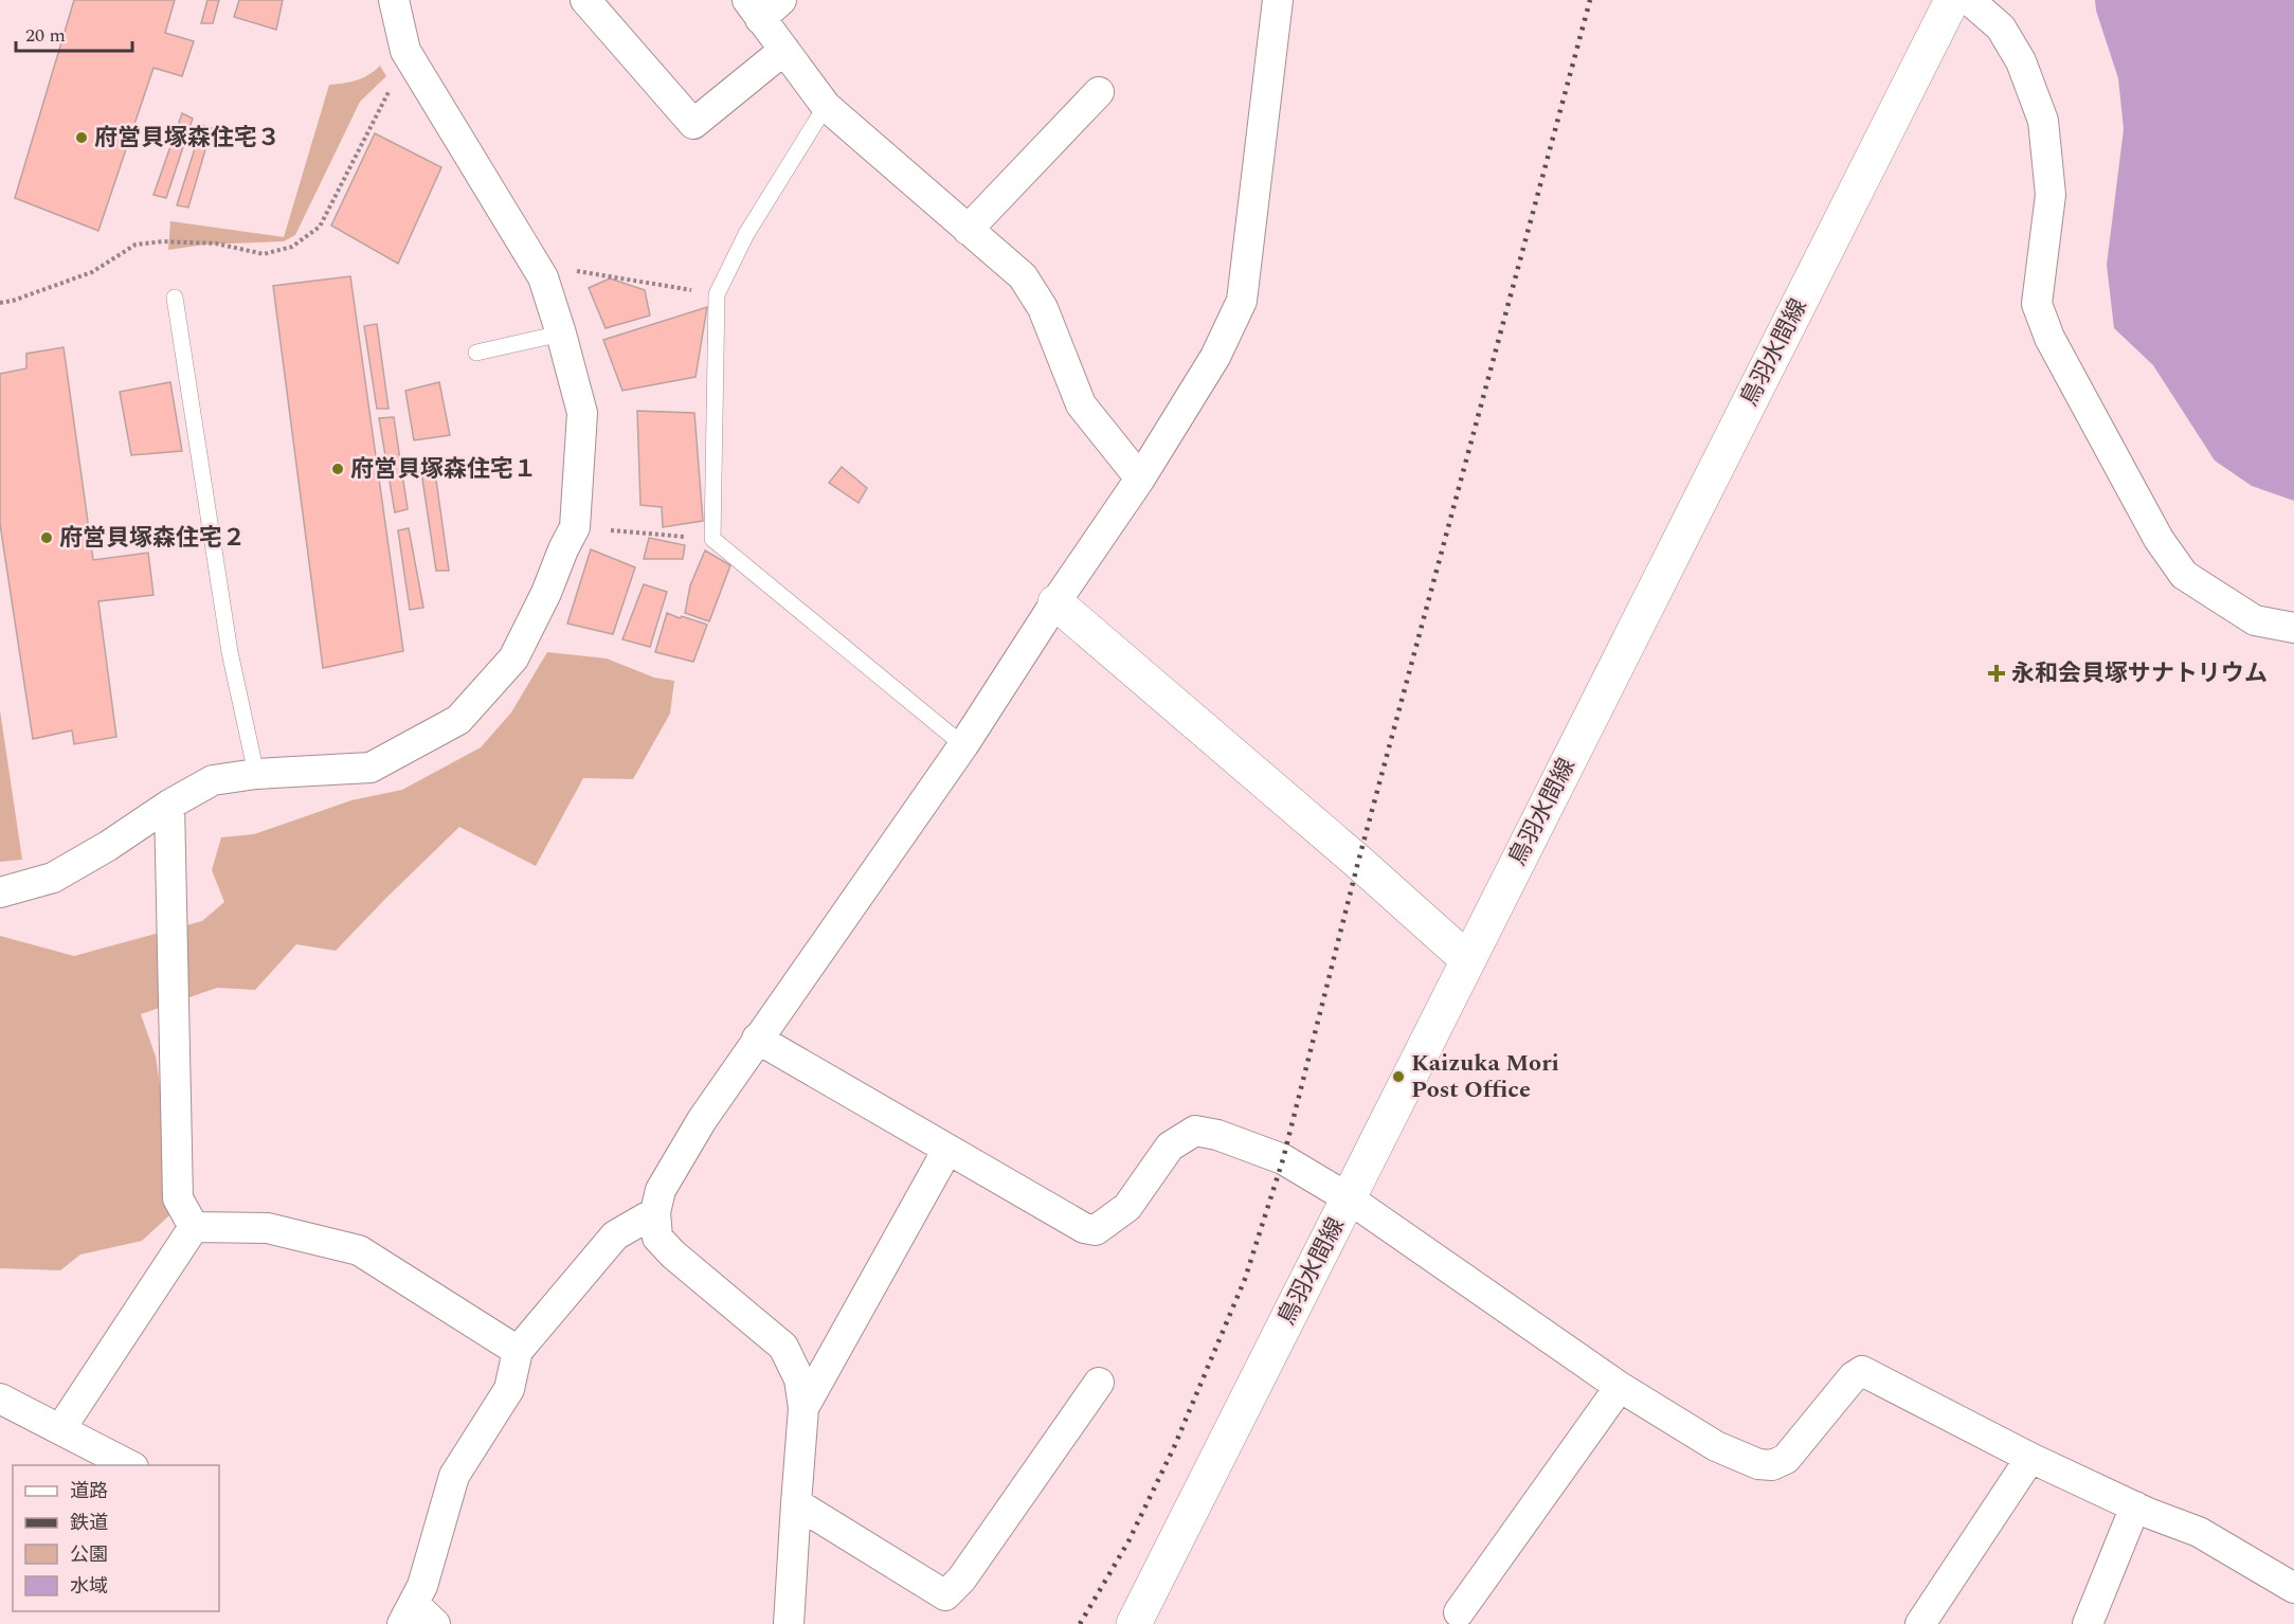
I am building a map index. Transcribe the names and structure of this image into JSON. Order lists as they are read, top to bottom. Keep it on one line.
{"streets":{"street":["鳥羽水間線"]},"places":{"other":["府営貝塚森住宅３","府営貝塚森住宅１","府営貝塚森住宅２","Kaizuka Mori Post Office"],"health":["永和会貝塚サナトリウム"]},"legend":["道路","鉄道","公園","水域"],"scale_bar":"20 m"}
